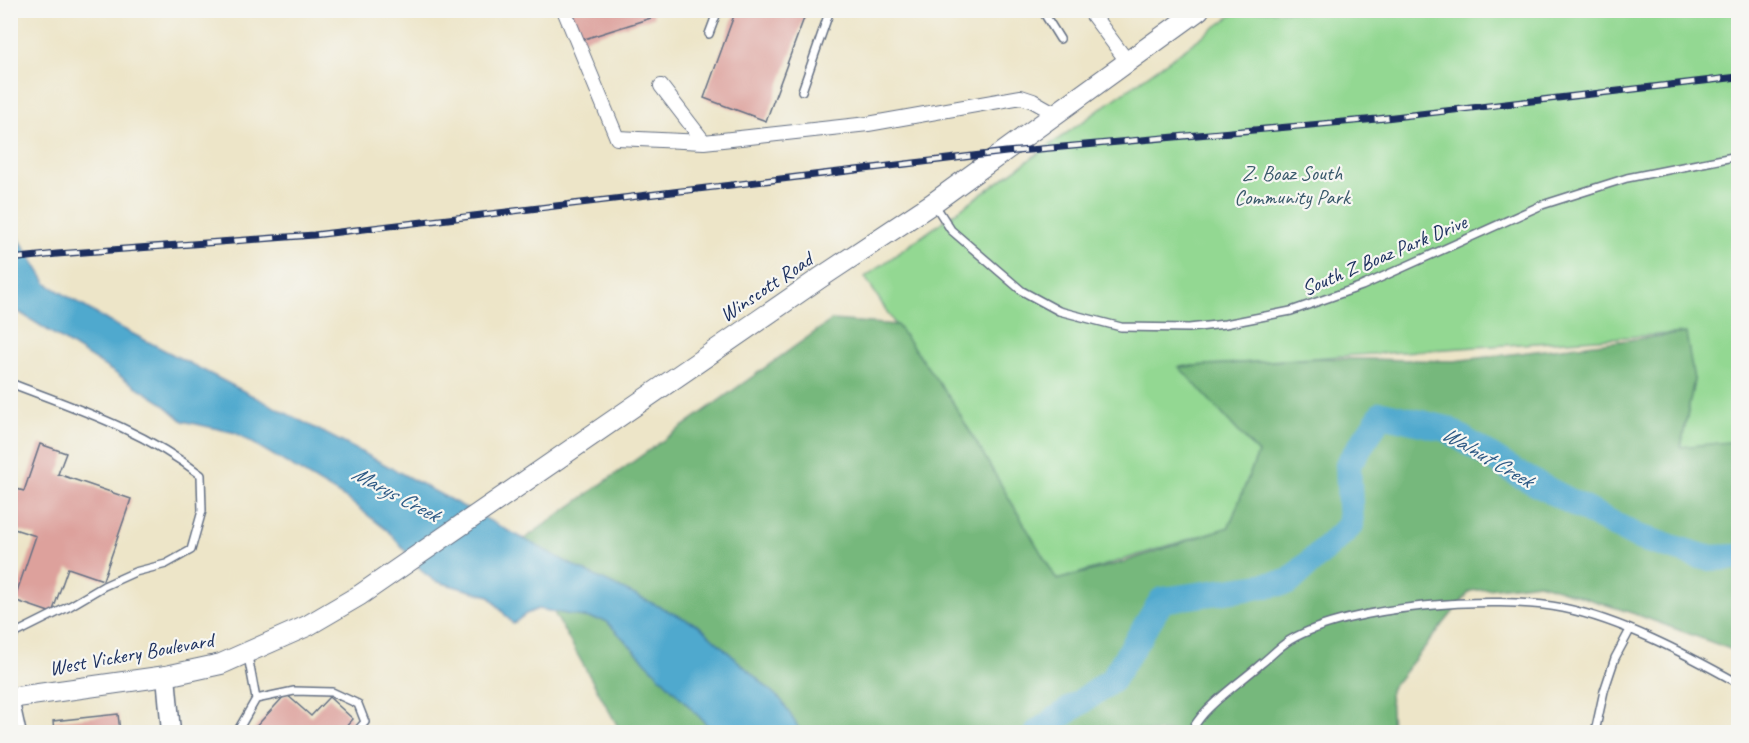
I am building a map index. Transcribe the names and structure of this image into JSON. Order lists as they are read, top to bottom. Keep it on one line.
{"streets":{"main road":["Winscott Road","West Vickery Boulevard"],"lane":["South Z Boaz Park Drive"]},"crossings":[["South Z Boaz Park Drive","Winscott Road"],["Winscott Road","West Vickery Boulevard"]],"water":["Walnut Creek","Marys Creek"],"parks":["Z. Boaz South Community Park"]}
